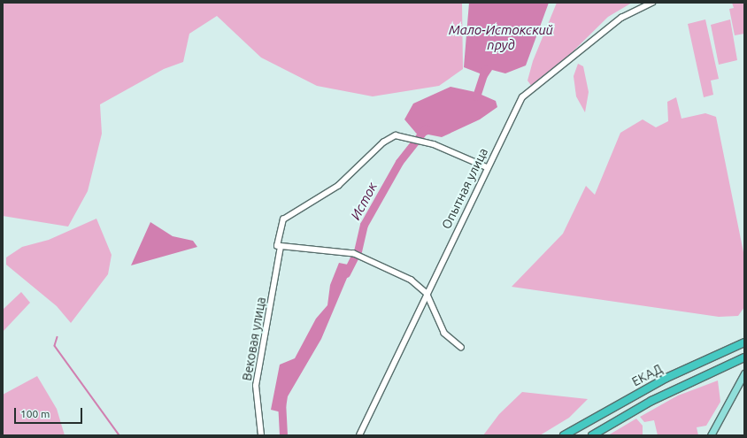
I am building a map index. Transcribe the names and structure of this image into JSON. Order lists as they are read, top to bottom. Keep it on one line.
{"streets":{"highway":["ЕКАД"],"street":["Опытная улица","Вековая улица"]},"crossings":[["Опытная улица","Вековая улица"]],"water":["Мало-Истокский пруд","Исток"],"scale_bar":"100 m"}
